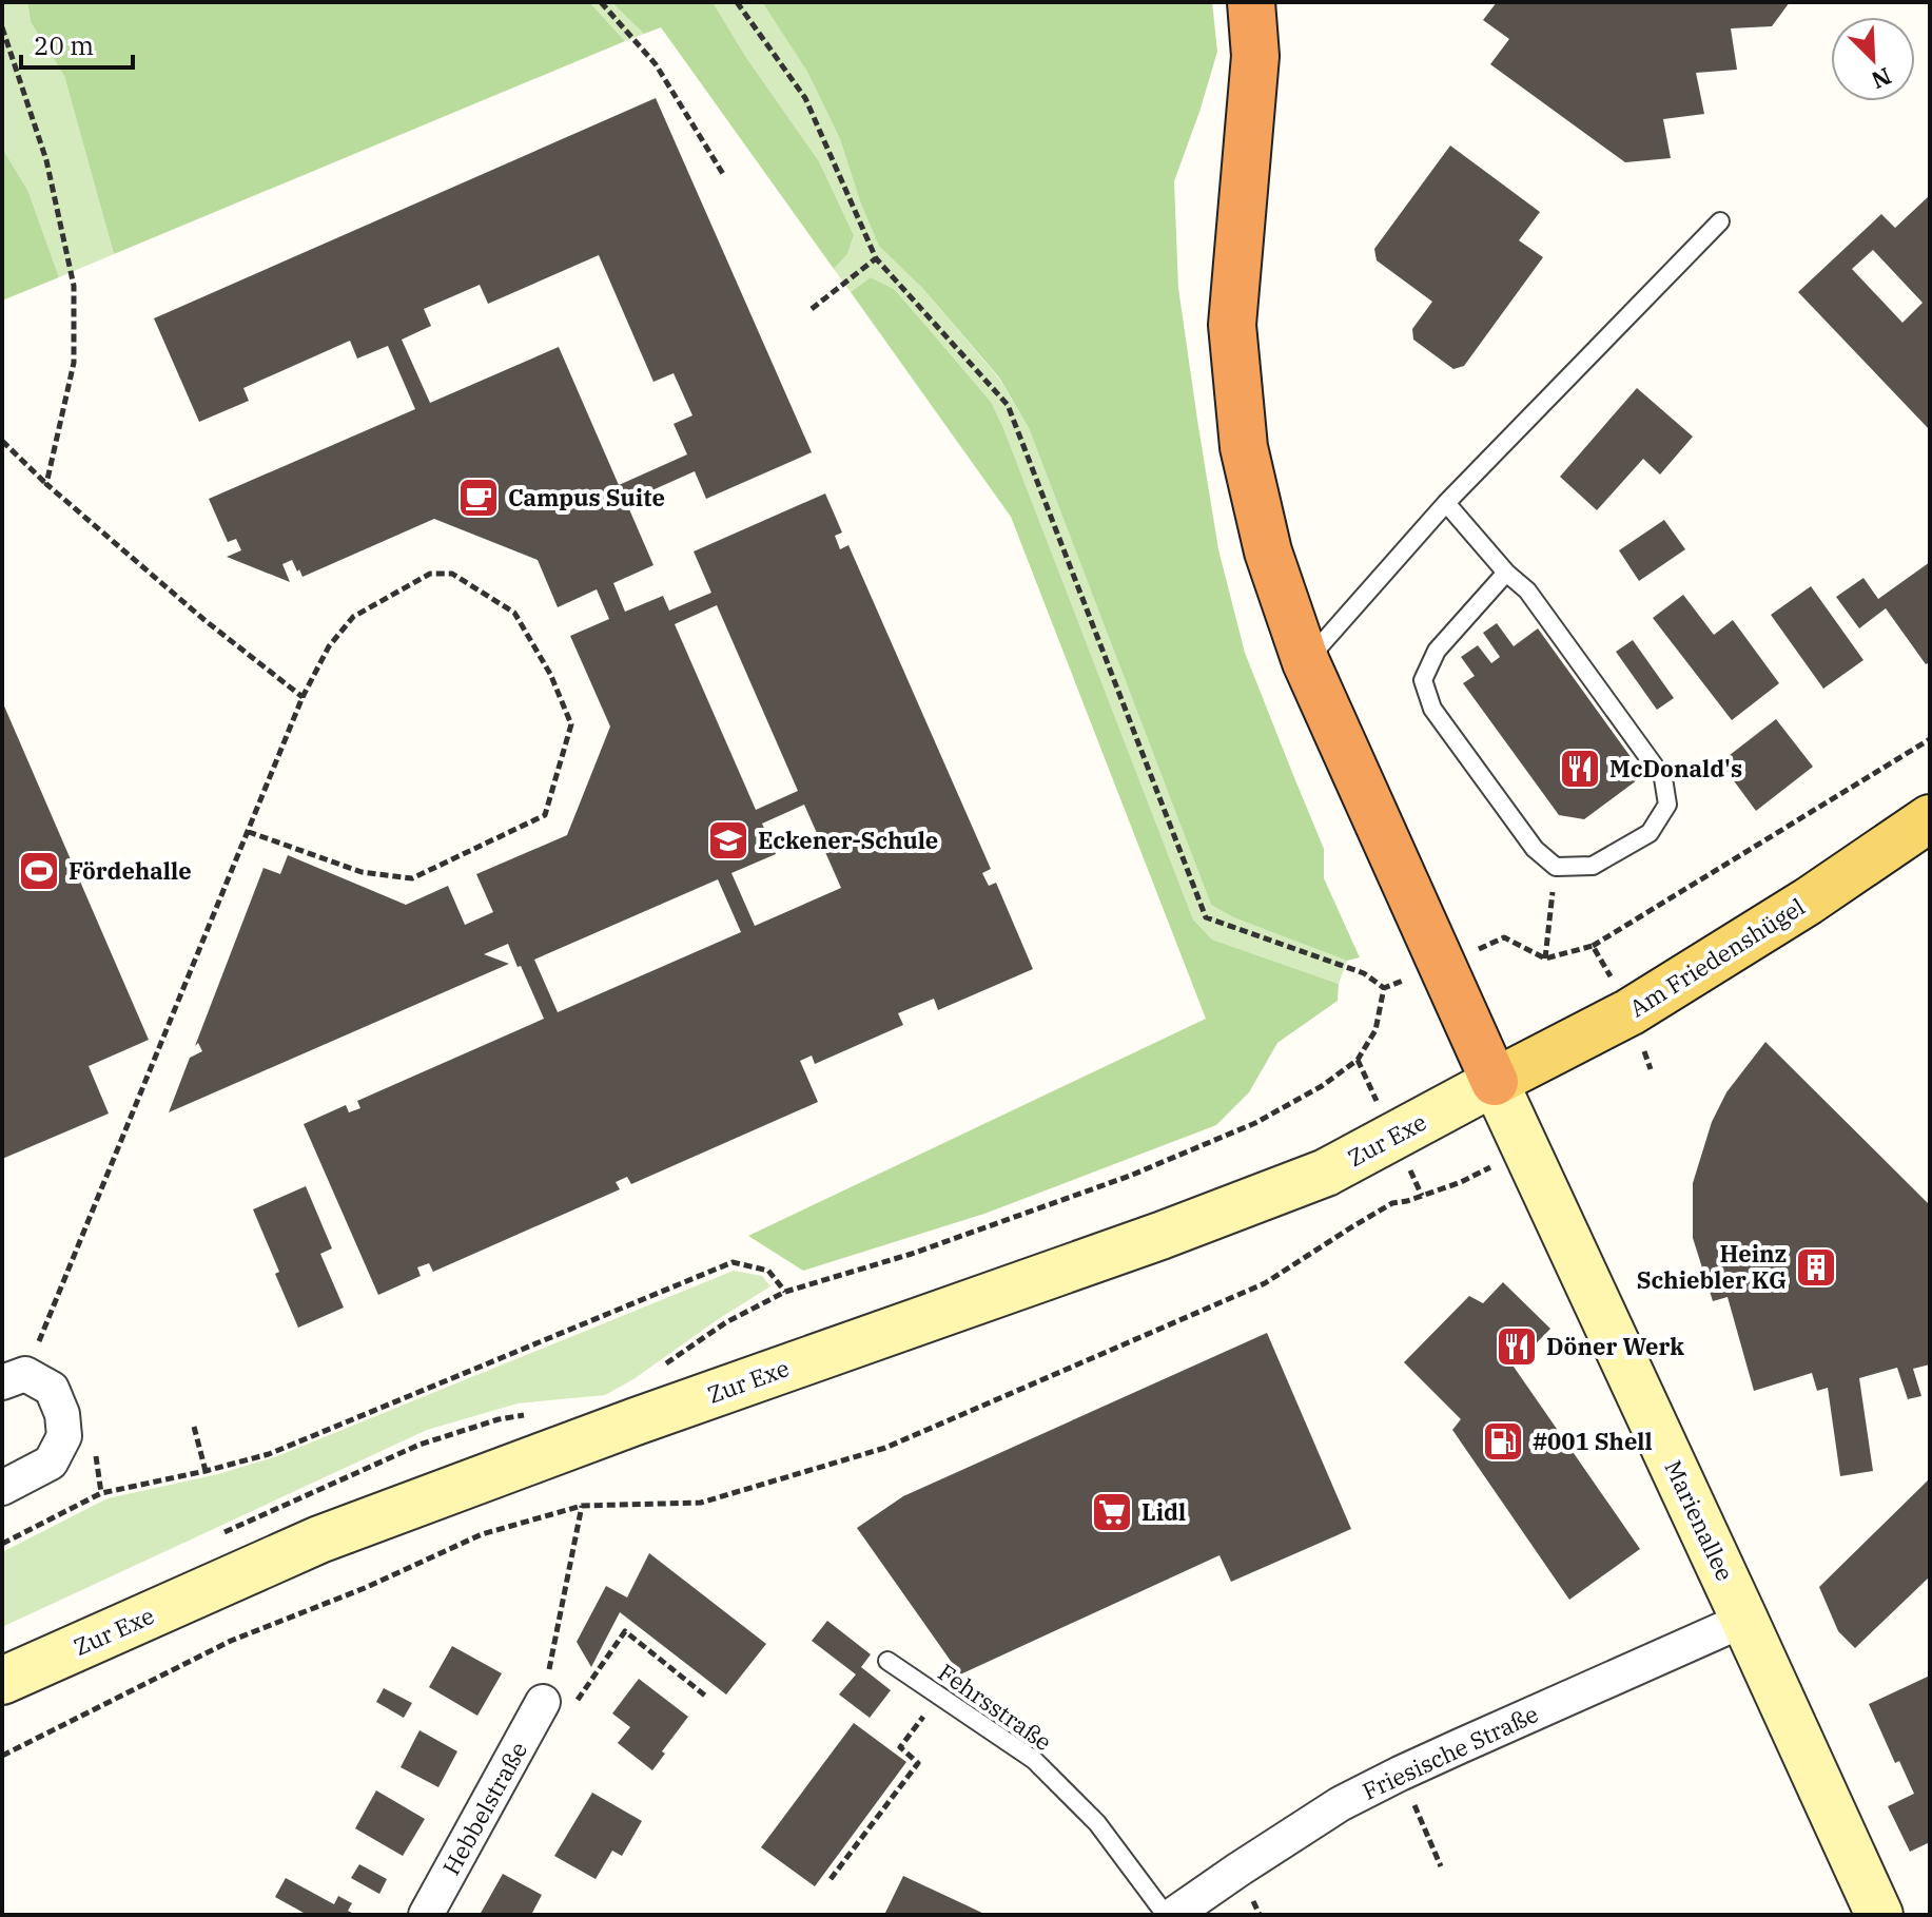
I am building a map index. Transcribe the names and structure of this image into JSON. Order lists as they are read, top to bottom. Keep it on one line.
{"streets":{"main road":["Am Friedenshügel","Zur Exe","Marienallee"],"street":["Friesische Straße","Hebbelstraße"],"lane":["Fehrsstraße"]},"crossings":[["Am Friedenshügel","Zur Exe"],["Am Friedenshügel","Marienallee"],["Zur Exe","Marienallee"],["Marienallee","Friesische Straße"]],"places":{"cafe":["Campus Suite"],"restaurant":["McDonald's","Döner Werk"],"school or university":["Eckener-Schule"],"sports":["Fördehalle"],"building":["Heinz Schiebler KG"],"fuel station":["#001 Shell"],"supermarket":["Lidl"]},"scale_bar":"20 m","north":"bottom right"}
